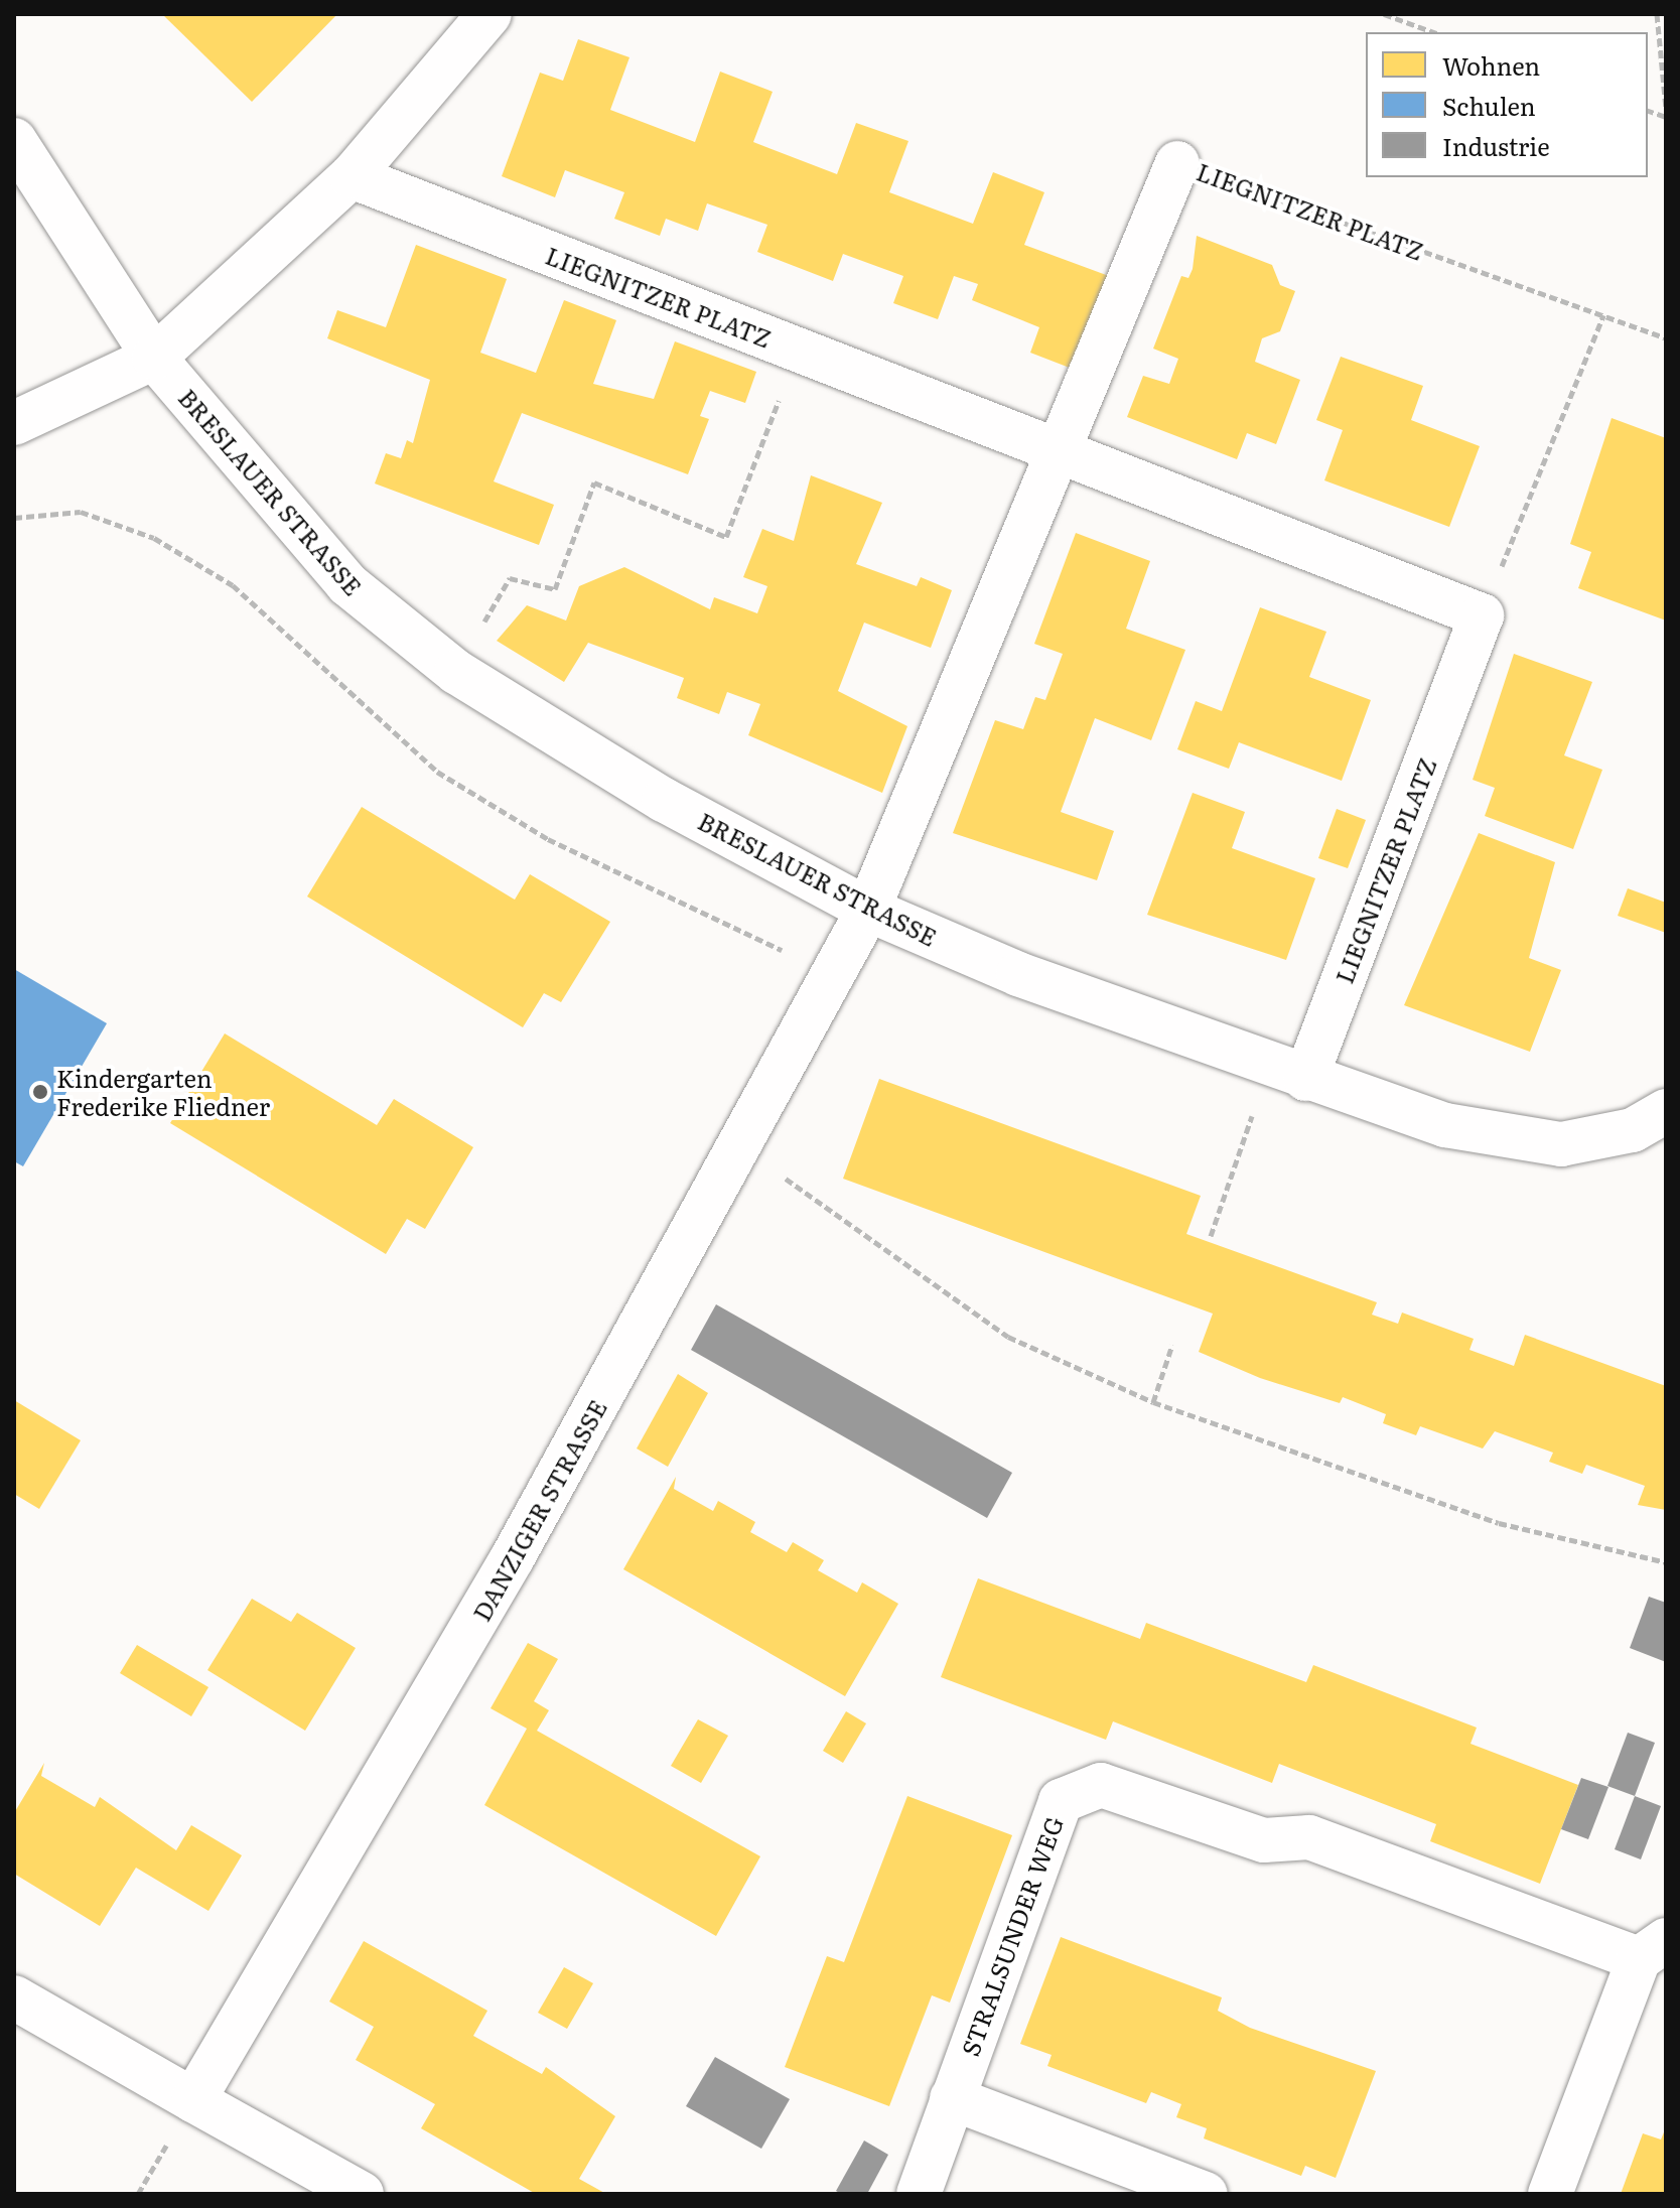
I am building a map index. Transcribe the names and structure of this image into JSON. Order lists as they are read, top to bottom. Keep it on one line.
{"streets":{"street":["LIEGNITZER PLATZ","BRESLAUER STRASSE","DANZIGER STRASSE","STRALSUNDER WEG"]},"crossings":[["LIEGNITZER PLATZ","BRESLAUER STRASSE"],["LIEGNITZER PLATZ","DANZIGER STRASSE"],["BRESLAUER STRASSE","DANZIGER STRASSE"]],"places":["Kindergarten Frederike Fliedner"],"legend":["Wohnen","Schulen","Industrie"]}
